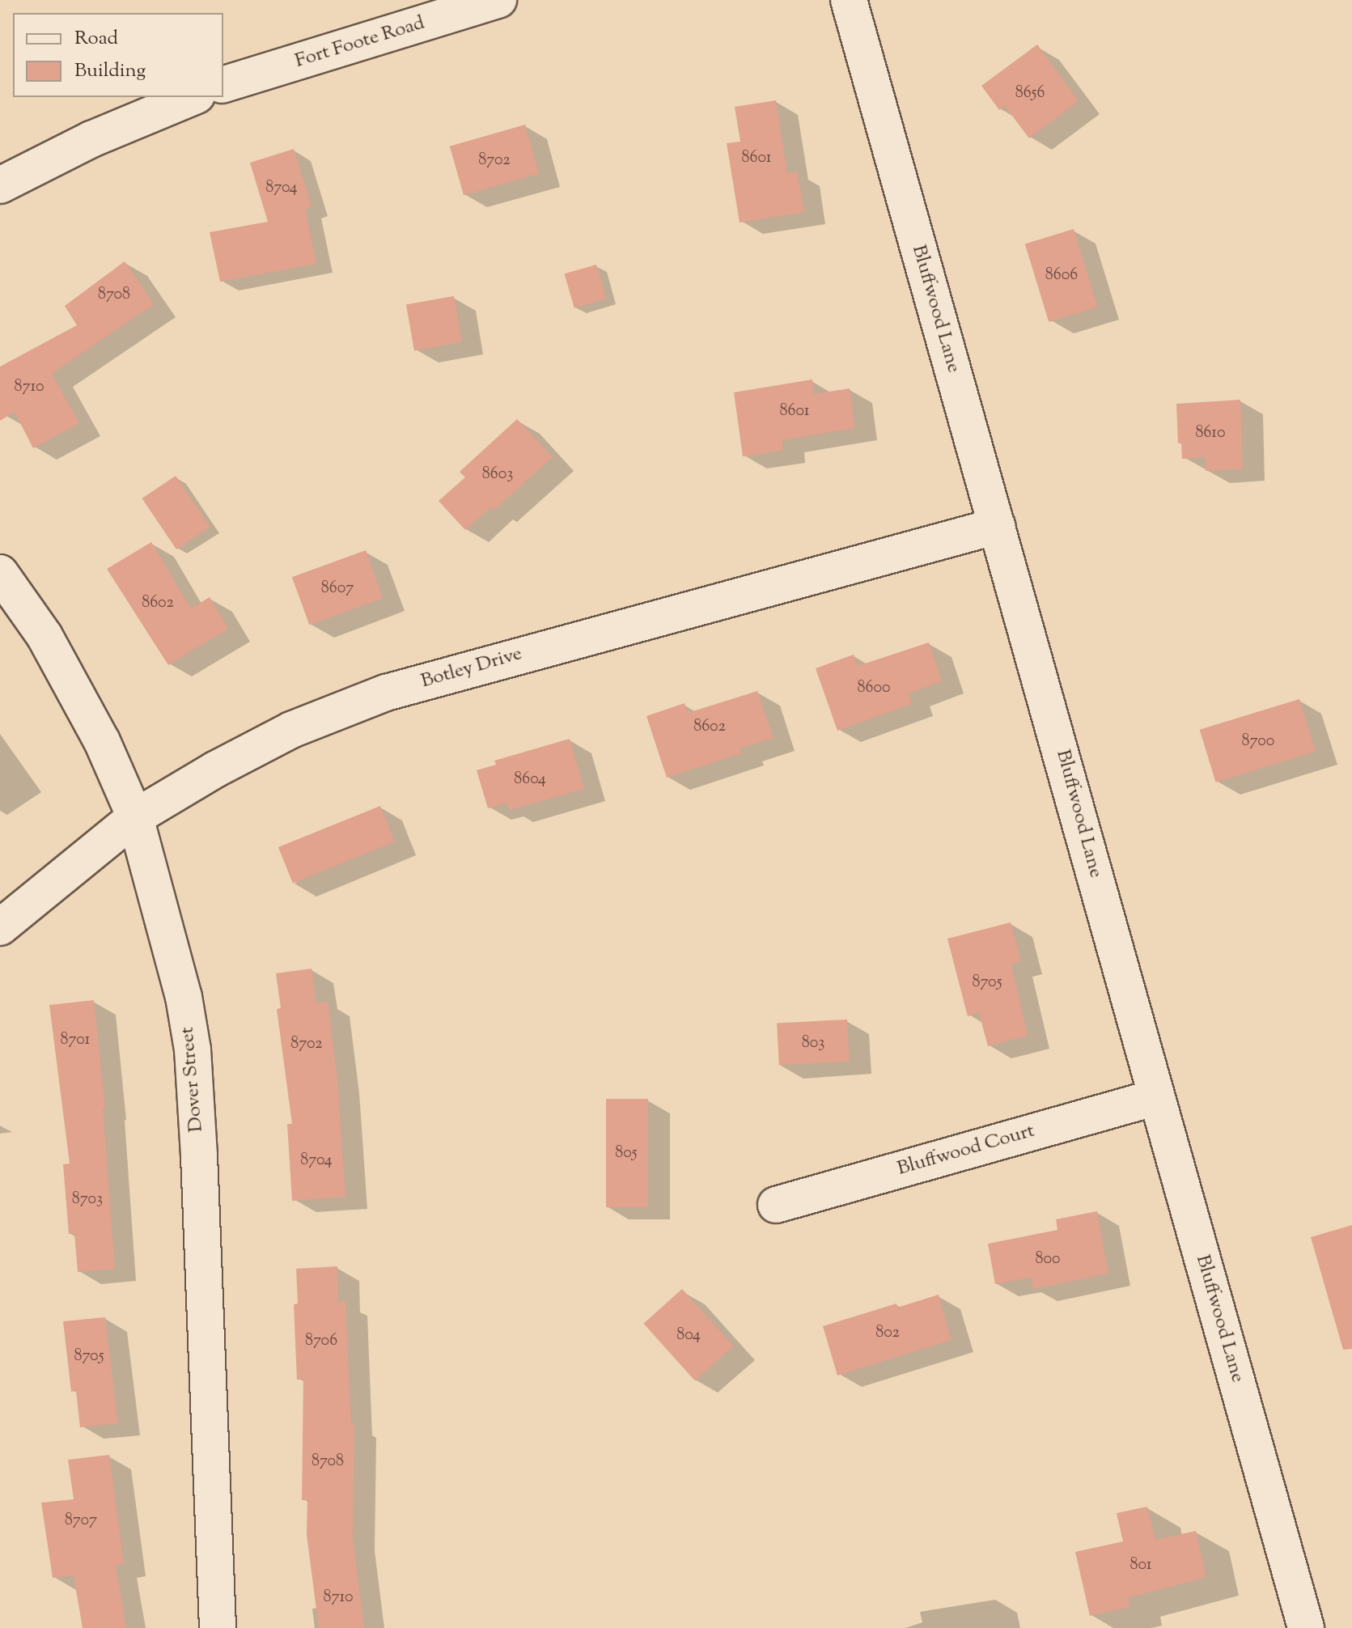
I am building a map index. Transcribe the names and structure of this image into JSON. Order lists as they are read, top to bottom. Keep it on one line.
{"streets":{"street":["Fort Foote Road","Bluffwood Lane","Botley Drive","Dover Street","Bluffwood Court"]},"crossings":[["Bluffwood Lane","Botley Drive"],["Bluffwood Lane","Bluffwood Court"],["Botley Drive","Dover Street"]],"house_numbers":["8656","8601","8702","8704","8606","8708","8710","8601","8610","8603","8607","8602","8600","8602","8700","8604","8705","8701","803","8702","805","8704","8703","800","802","804","8706","8705","8708","8707","801","8710"],"legend":["Road","Building"]}
